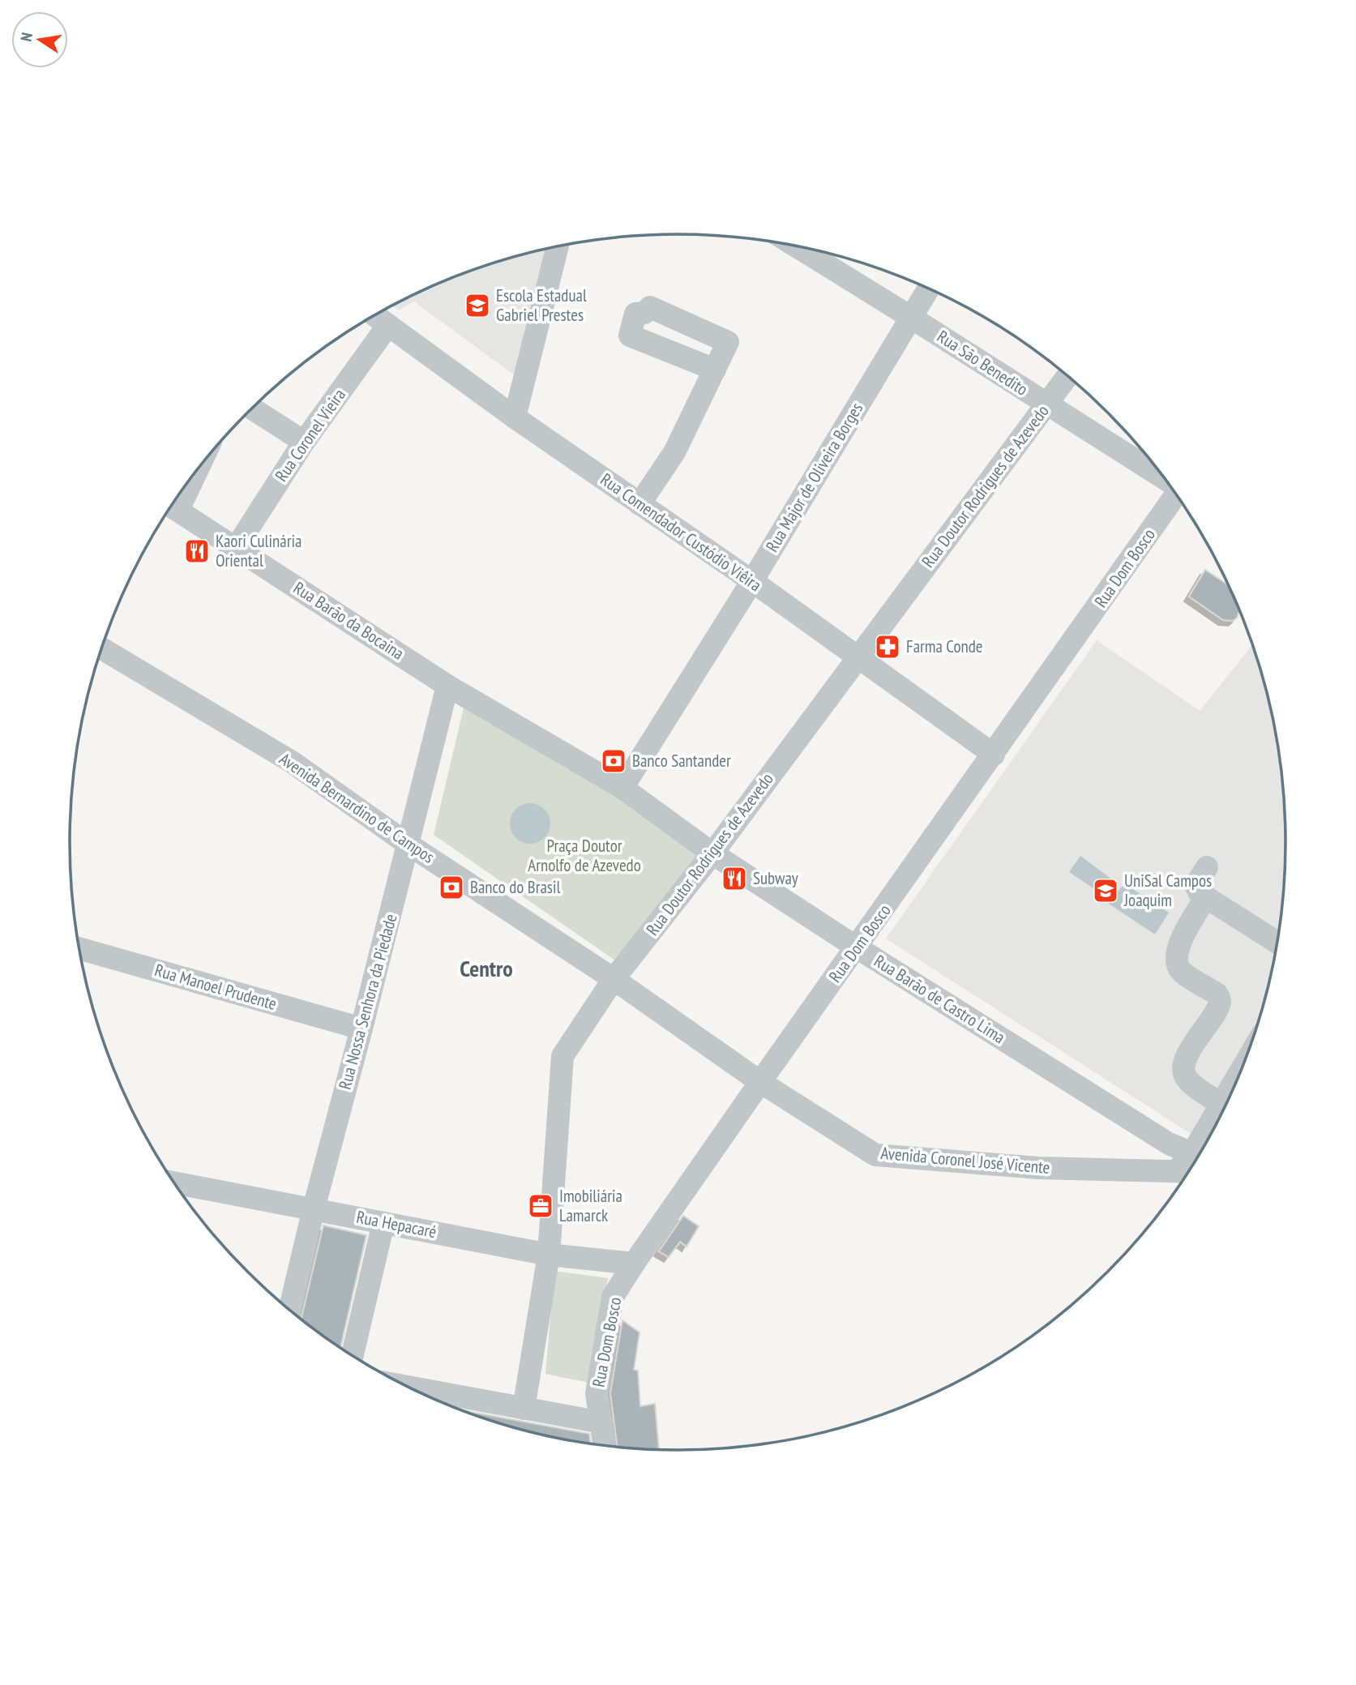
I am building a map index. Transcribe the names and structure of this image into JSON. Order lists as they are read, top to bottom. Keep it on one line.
{"streets":{"street":["Rua São Benedito","Rua Coronel Vieira","Rua Major de Oliveira Borges","Rua Doutor Rodrigues de Azevedo","Rua Comendador Custódio Viêira","Rua Dom Bosco","Rua Barão da Bocaina","Avenida Bernardino de Campos","Rua Manoel Prudente","Rua Barão de Castro Lima","Rua Nossa Senhora da Piedade","Avenida Coronel José Vicente","Rua Hepacaré"]},"crossings":[["Rua São Benedito","Rua Major de Oliveira Borges"],["Rua São Benedito","Rua Doutor Rodrigues de Azevedo"],["Rua Coronel Vieira","Rua Comendador Custódio Viêira"],["Rua Coronel Vieira","Rua Barão da Bocaina"],["Rua Major de Oliveira Borges","Rua Comendador Custódio Viêira"],["Rua Major de Oliveira Borges","Rua Barão de Castro Lima"],["Rua Doutor Rodrigues de Azevedo","Rua Comendador Custódio Viêira"],["Rua Doutor Rodrigues de Azevedo","Avenida Bernardino de Campos"],["Rua Doutor Rodrigues de Azevedo","Rua Barão de Castro Lima"],["Rua Doutor Rodrigues de Azevedo","Avenida Coronel José Vicente"],["Rua Doutor Rodrigues de Azevedo","Rua Hepacaré"],["Rua Comendador Custódio Viêira","Rua Dom Bosco"],["Rua Dom Bosco","Rua Barão de Castro Lima"],["Rua Dom Bosco","Avenida Coronel José Vicente"],["Rua Dom Bosco","Rua Hepacaré"],["Rua Barão da Bocaina","Rua Barão de Castro Lima"],["Rua Barão da Bocaina","Rua Nossa Senhora da Piedade"],["Avenida Bernardino de Campos","Rua Nossa Senhora da Piedade"],["Avenida Bernardino de Campos","Avenida Coronel José Vicente"],["Rua Manoel Prudente","Rua Nossa Senhora da Piedade"],["Rua Barão de Castro Lima","Rua Nossa Senhora da Piedade"],["Rua Nossa Senhora da Piedade","Rua Hepacaré"]],"districts":["Centro"],"parks":["Praça Doutor Arnolfo de Azevedo"],"places":{"school or university":["Escola Estadual Gabriel Prestes","UniSal Campos Joaquim"],"restaurant":["Kaori Culinária Oriental","Subway"],"pharmacy":["Farma Conde"],"bank":["Banco Santander","Banco do Brasil"],"office":["Imobiliária Lamarck"]},"north":"left"}
